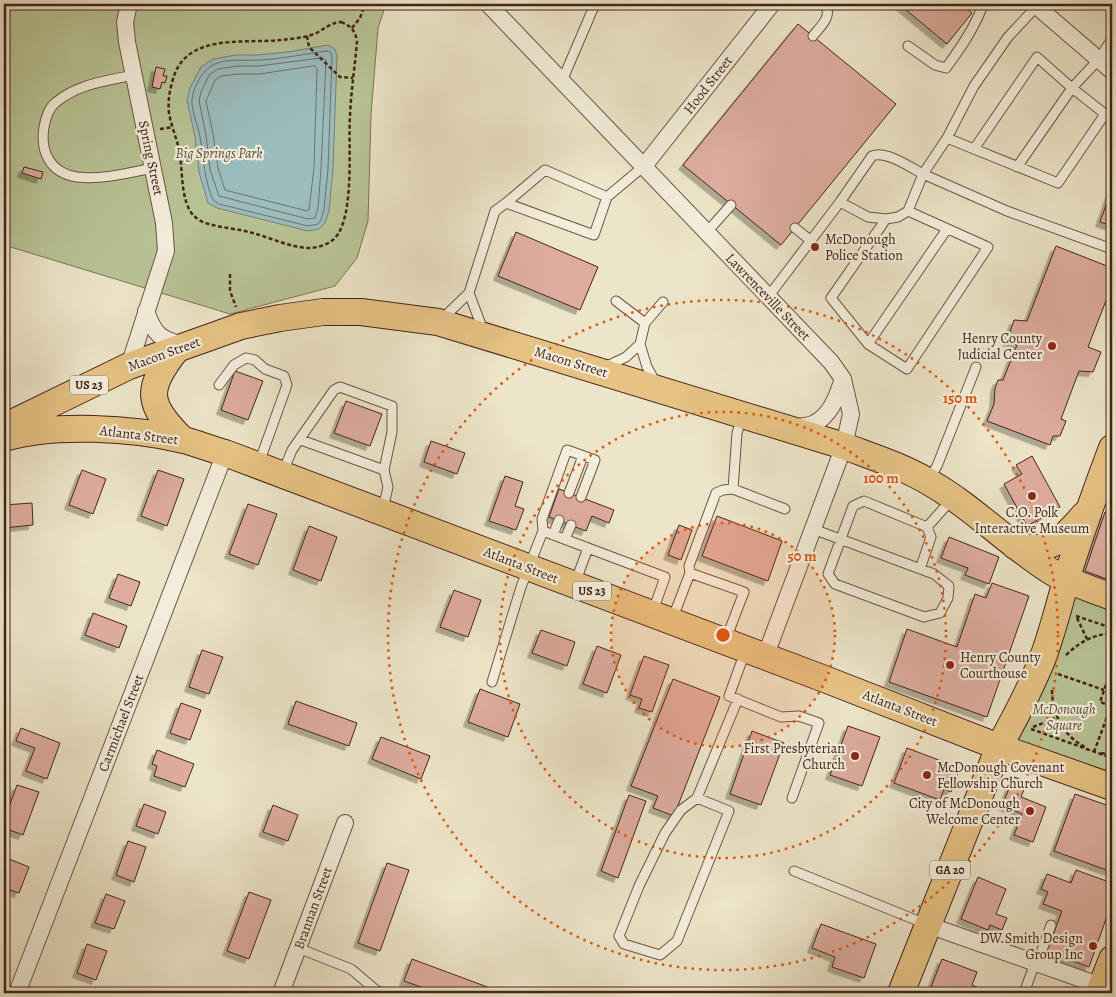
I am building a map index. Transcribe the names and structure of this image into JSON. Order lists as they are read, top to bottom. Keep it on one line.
{"streets":{"main road":["Macon Street","US 23","Atlanta Street","GA 20"],"street":["Hood Street","Spring Street","Lawrenceville Street","Carmichael Street","Brannan Street"]},"crossings":[["Hood Street","Lawrenceville Street"],["Spring Street","Macon Street"],["Lawrenceville Street","Macon Street"],["Lawrenceville Street","Atlanta Street"],["Macon Street","GA 20"],["Atlanta Street","Carmichael Street"],["Atlanta Street","GA 20"]],"parks":["Big Springs Park","McDonough Square"],"places":["McDonough Police Station","Henry County Judicial Center","C.O. Polk Interactive Museum","Henry County Courthouse","First Presbyterian Church","McDonough Covenant Fellowship Church","City of McDonough Welcome Center","DW Smith Design Group Inc"],"rings":["150 m","100 m","50 m"]}
